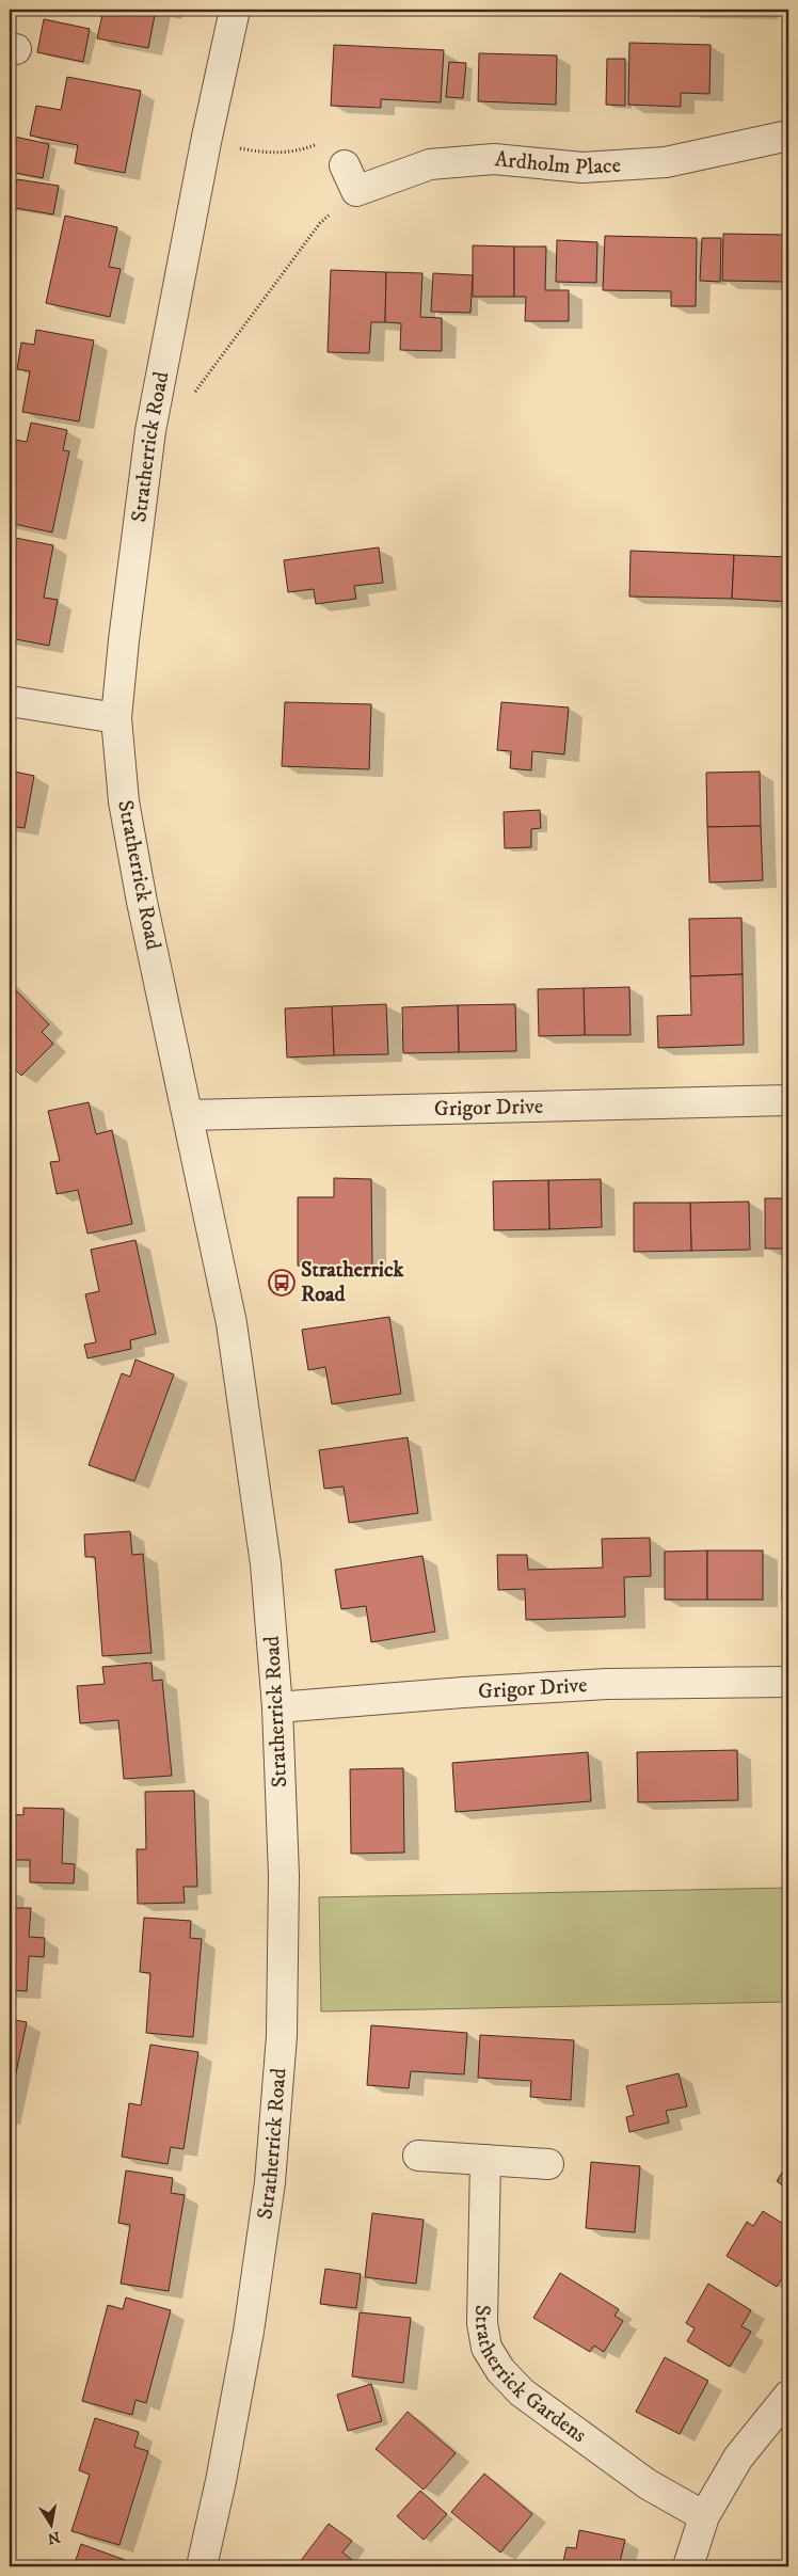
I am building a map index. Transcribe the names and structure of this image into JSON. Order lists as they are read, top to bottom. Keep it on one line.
{"streets":{"street":["Ardholm Place","Stratherrick Road","Grigor Drive","Stratherrick Gardens"]},"crossings":[["Stratherrick Road","Grigor Drive"]],"places":{"bus stop":["Stratherrick Road"]},"north":"bottom"}
